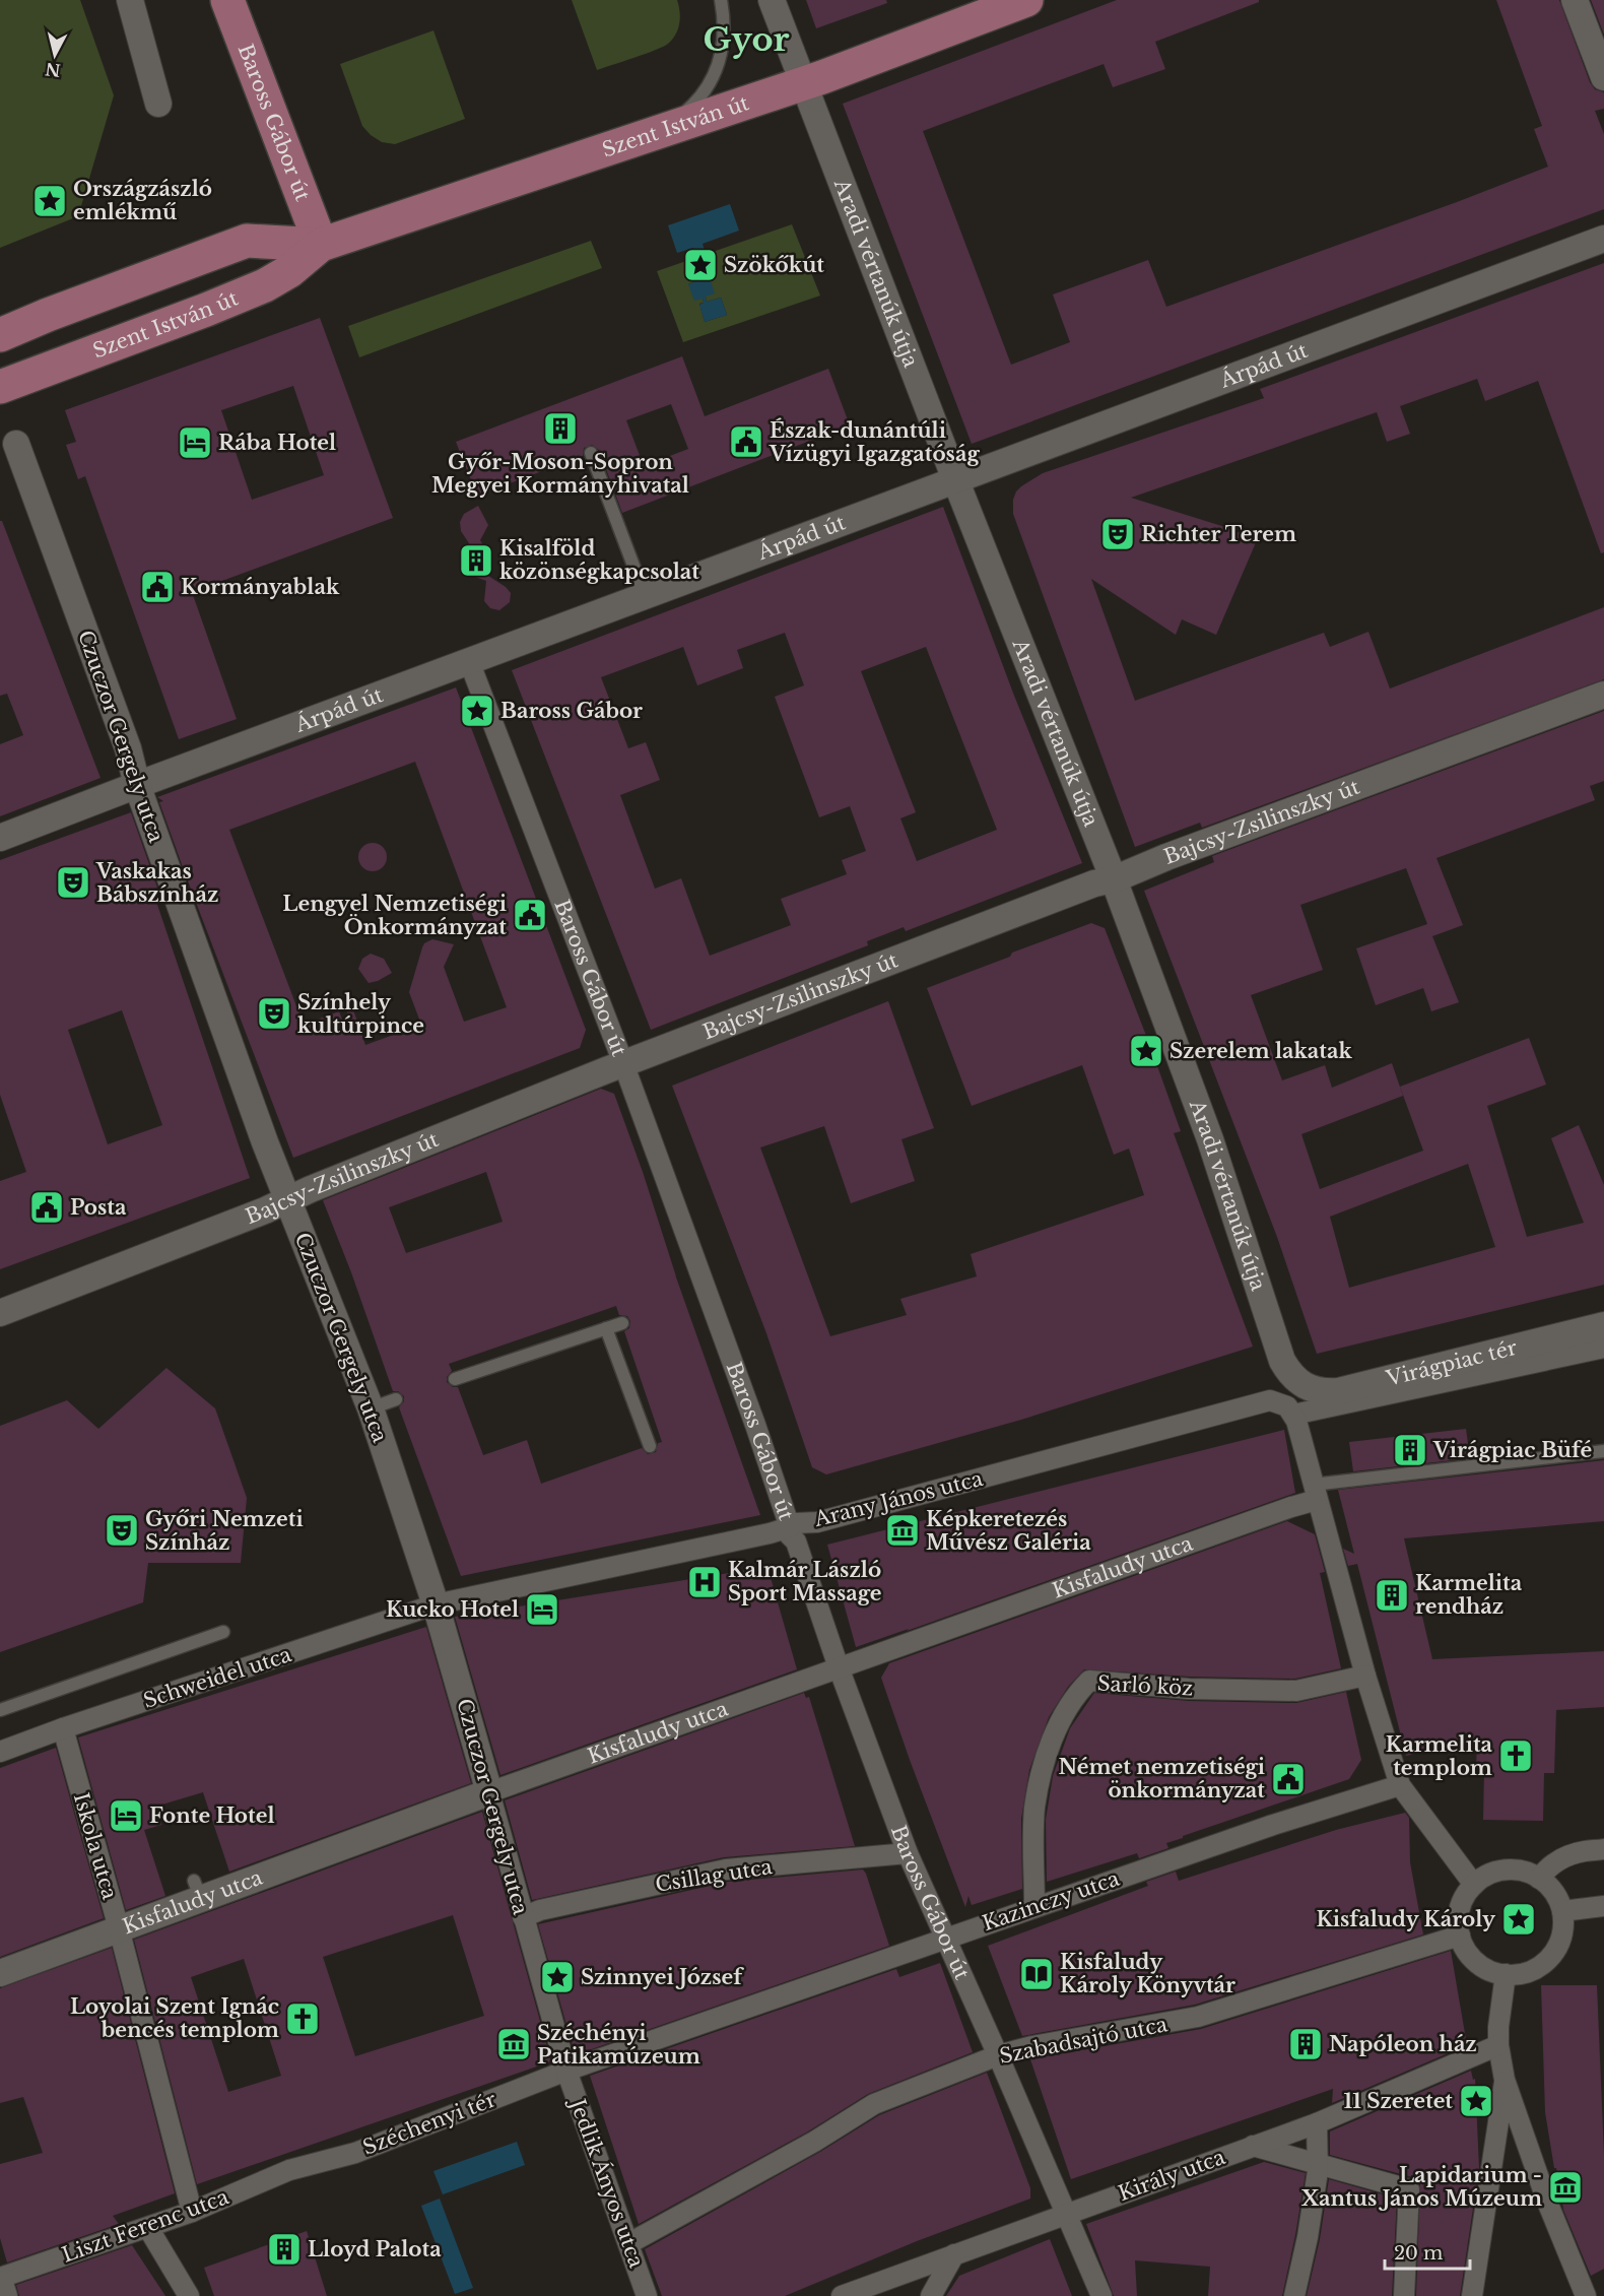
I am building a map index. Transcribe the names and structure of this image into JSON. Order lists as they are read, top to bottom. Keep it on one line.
{"streets":{"main road":["Baross Gábor út","Szent István út"],"street":["Aradi vértanúk útja","Árpád út","Czuczor Gergely utca","Bajcsy-Zsilinszky út","Virágpiac tér","Arany János utca","Kisfaludy utca","Schweidel utca","Sarló köz","Iskola utca","Csillag utca","Kazinczy utca","Szabadsajtó utca","Széchenyi tér","Király utca","Jedlik Ányos utca","Liszt Ferenc utca"]},"crossings":[["Baross Gábor út","Szent István út"],["Baross Gábor út","Árpád út"],["Baross Gábor út","Bajcsy-Zsilinszky út"],["Baross Gábor út","Arany János utca"],["Baross Gábor út","Kisfaludy utca"],["Baross Gábor út","Csillag utca"],["Baross Gábor út","Kazinczy utca"],["Baross Gábor út","Szabadsajtó utca"],["Baross Gábor út","Király utca"],["Szent István út","Aradi vértanúk útja"],["Aradi vértanúk útja","Árpád út"],["Aradi vértanúk útja","Bajcsy-Zsilinszky út"],["Aradi vértanúk útja","Virágpiac tér"],["Árpád út","Czuczor Gergely utca"],["Czuczor Gergely utca","Bajcsy-Zsilinszky út"],["Czuczor Gergely utca","Arany János utca"],["Czuczor Gergely utca","Kisfaludy utca"],["Czuczor Gergely utca","Schweidel utca"],["Czuczor Gergely utca","Csillag utca"],["Czuczor Gergely utca","Kazinczy utca"],["Czuczor Gergely utca","Széchenyi tér"],["Czuczor Gergely utca","Jedlik Ányos utca"],["Arany János utca","Schweidel utca"],["Kisfaludy utca","Iskola utca"],["Schweidel utca","Iskola utca"],["Sarló köz","Kazinczy utca"],["Iskola utca","Liszt Ferenc utca"],["Kazinczy utca","Széchenyi tér"],["Kazinczy utca","Jedlik Ányos utca"],["Szabadsajtó utca","Jedlik Ányos utca"],["Széchenyi tér","Jedlik Ányos utca"],["Széchenyi tér","Liszt Ferenc utca"]],"districts":["Gyor"],"places":{"place":["Országzászló emlékmű","Szökőkút","Baross Gábor","Szerelem lakatak","Kisfaludy Károly","Szinnyei József","11 Szeretet"],"building":["Győr-Moson-Sopron Megyei Kormányhivatal","Kisalföld közönségkapcsolat","Virágpiac Büfé","Karmelita rendház","Napóleon ház","Lloyd Palota"],"public building":["Észak-dunántúli Vízügyi Igazgatóság","Kormányablak","Lengyel Nemzetiségi Önkormányzat","Posta","Német nemzetiségi önkormányzat"],"hotel":["Rába Hotel","Kucko Hotel","Fonte Hotel"],"theatre":["Richter Terem","Vaskakas Bábszínház","Színhely kultúrpince","Győri Nemzeti Színház"],"museum":["Képkeretezés Művész Galéria","Széchényi Patikamúzeum","Lapidarium - Xantus János Múzeum"],"hospital":["Kalmár László Sport Massage"],"church":["Karmelita templom","Loyolai Szent Ignác bencés templom"],"library":["Kisfaludy Károly Könyvtár"]},"scale_bar":"20 m","north":"bottom"}
